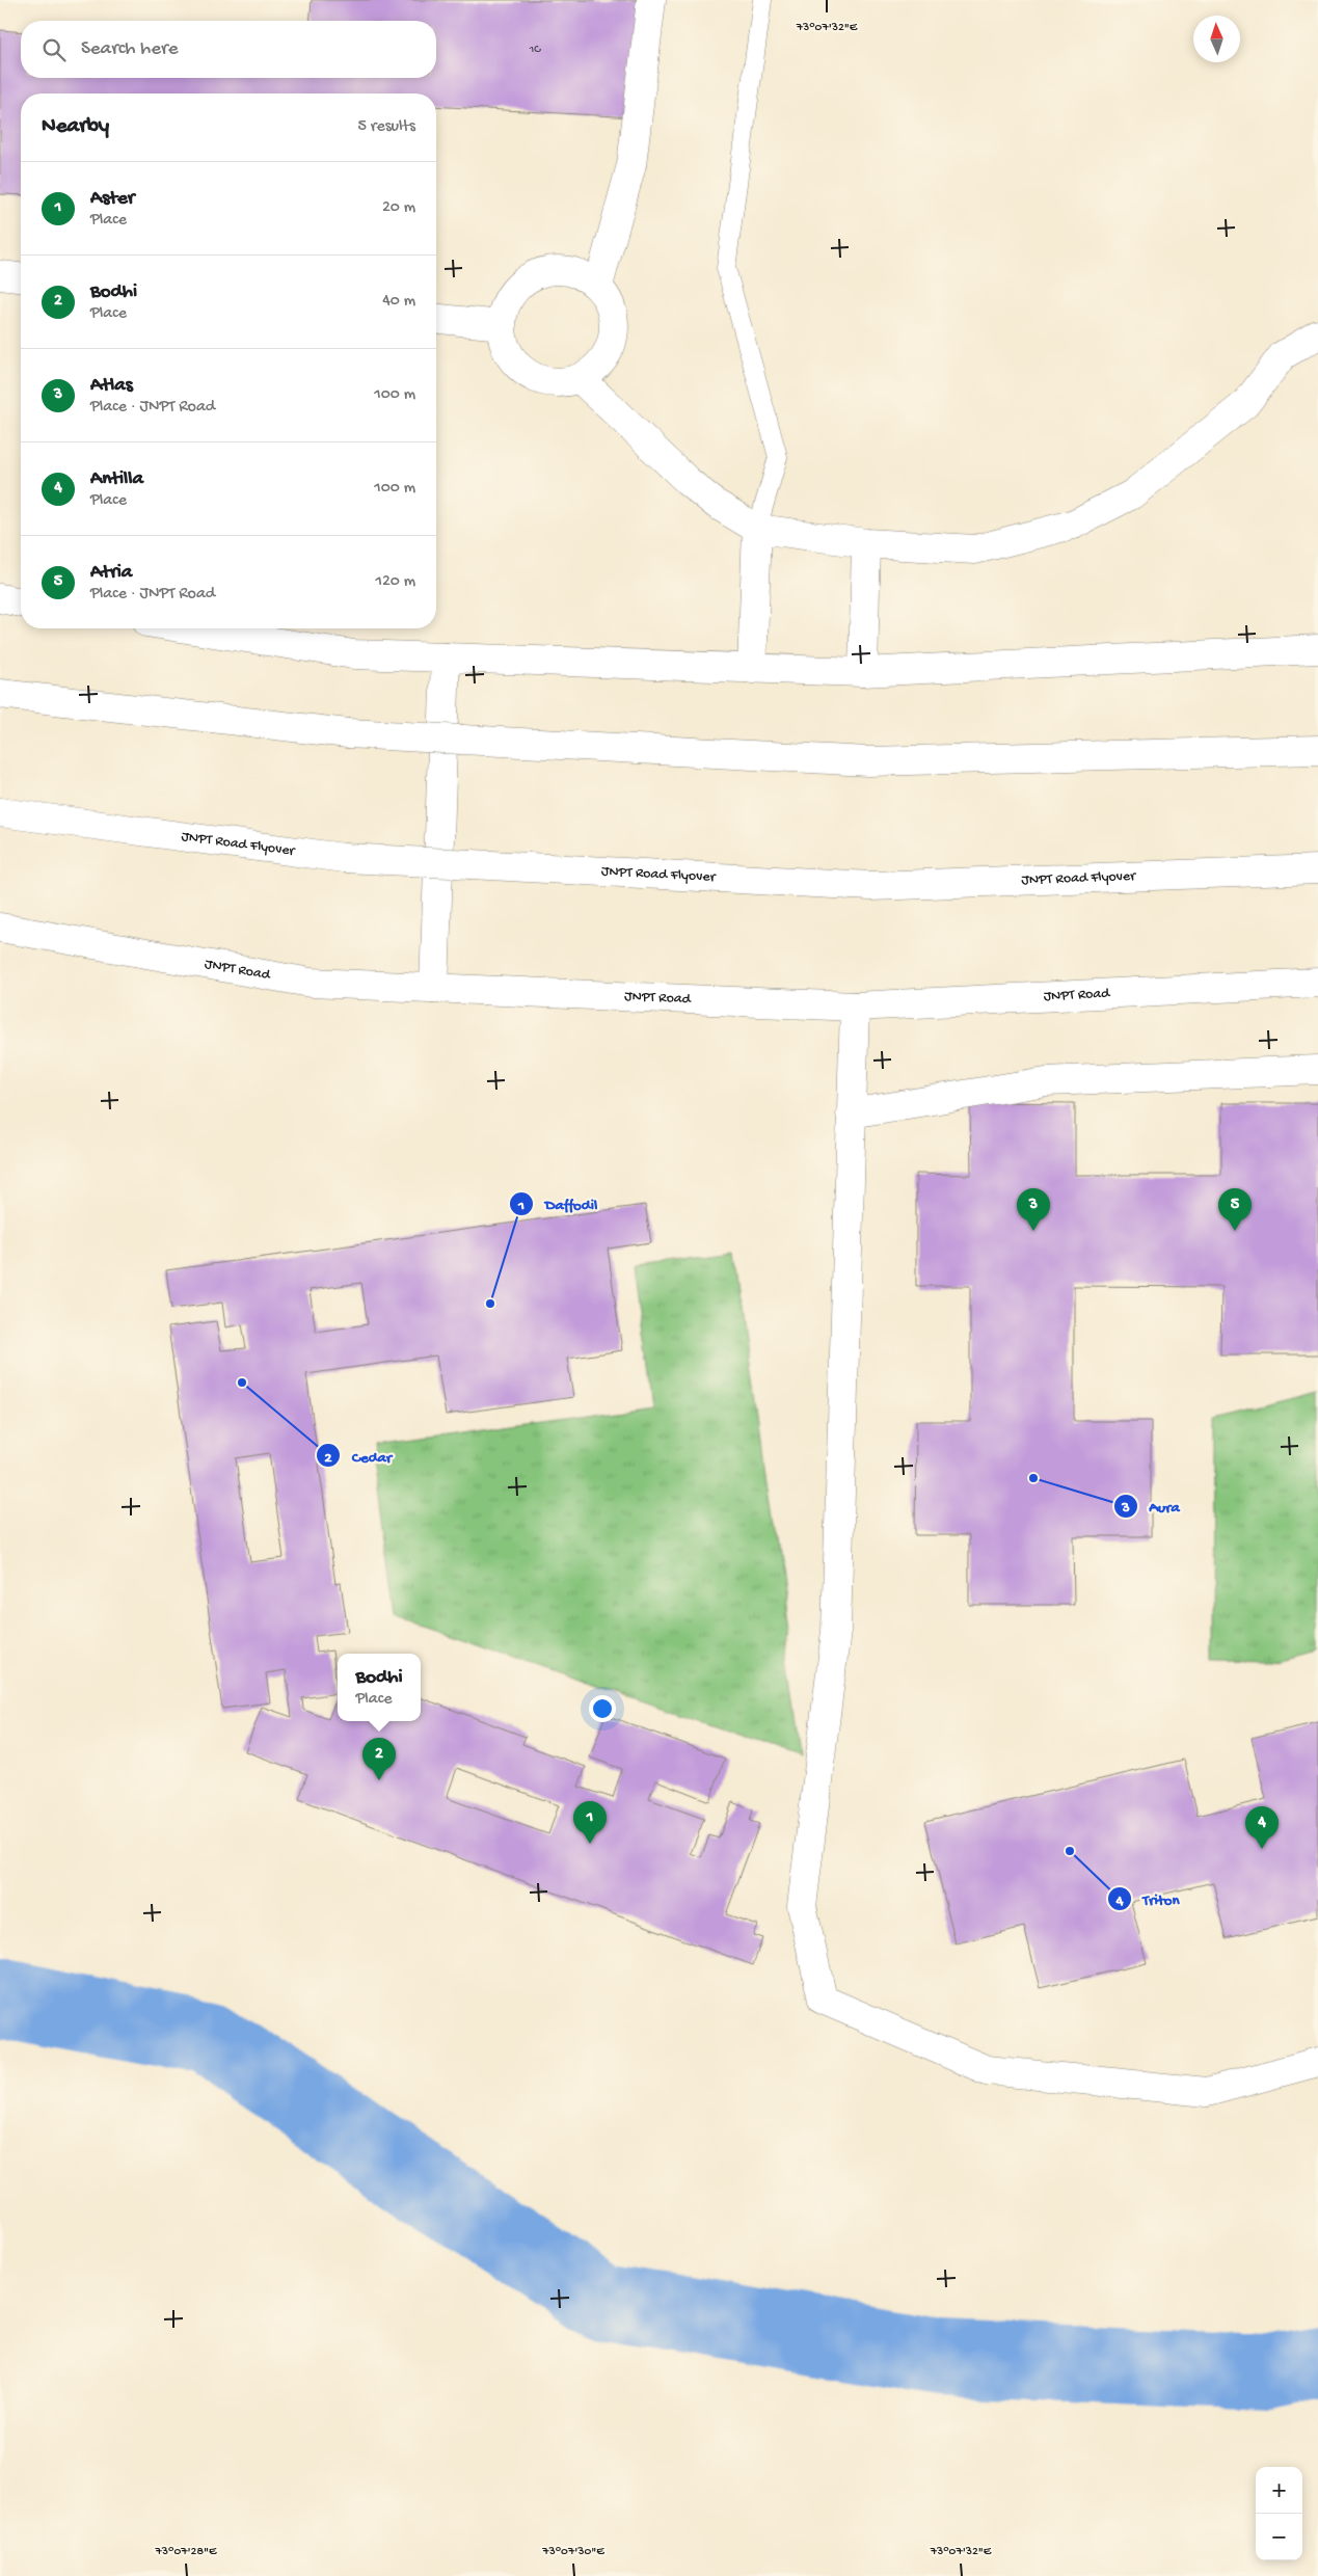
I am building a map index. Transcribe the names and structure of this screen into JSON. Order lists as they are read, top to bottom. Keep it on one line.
{"streets":{"main road":["JNPT Road Flyover","JNPT Road"]},"places":["Daffodil","Cedar","Aura","Triton"],"house_numbers":["1C"],"north":"top","page":{"search":"Search here","heading":["Nearby","5 results"],"list":[{"mark":"1","name":"Aster","note":"Place","value":"20 m"},{"mark":"2","name":"Bodhi","note":"Place","value":"40 m"},{"mark":"3","name":"Atlas","note":"Place · JNPT Road","value":"100 m"},{"mark":"4","name":"Antilla","note":"Place","value":"100 m"},{"mark":"5","name":"Atria","note":"Place · JNPT Road","value":"120 m"}],"pins":["3","5","2","1","4"],"popup":["Bodhi","Place"],"map_buttons":["+","−"]},"coordinates":["73°07'32\"E","73°07'28\"E","73°07'30\"E"]}
